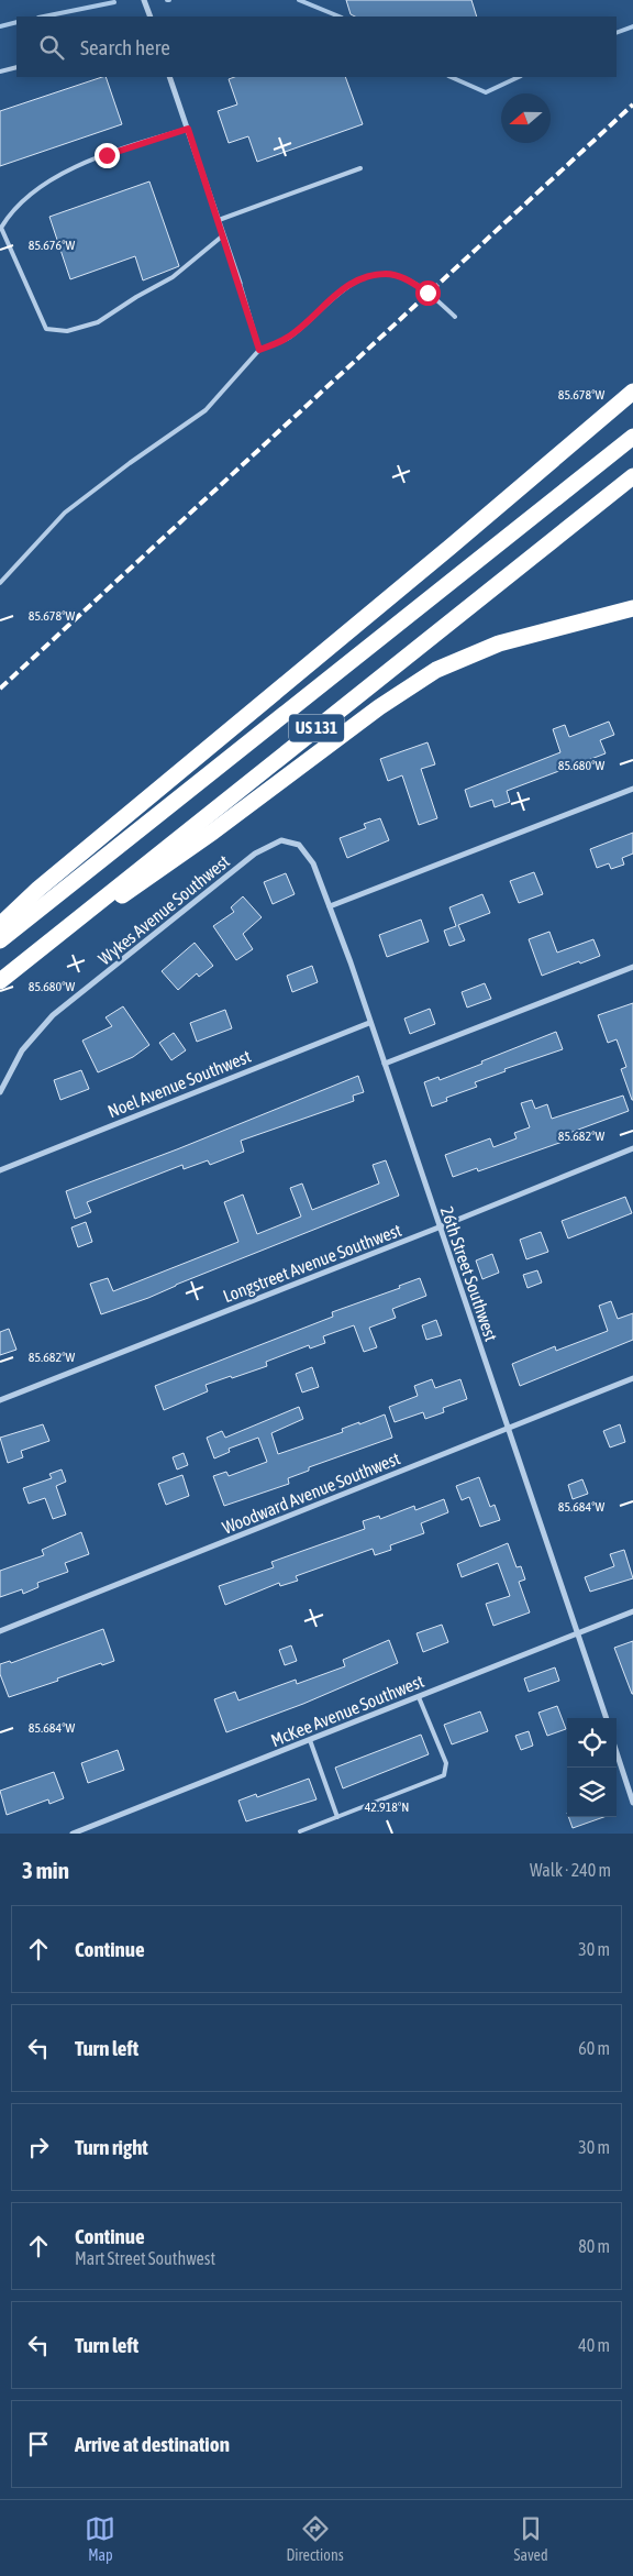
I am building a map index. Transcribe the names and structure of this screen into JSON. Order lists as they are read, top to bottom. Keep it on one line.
{"streets":{"highway":["US 131"],"street":["Wykes Avenue Southwest","Noel Avenue Southwest","Longstreet Avenue Southwest","26th Street Southwest","Woodward Avenue Southwest","McKee Avenue Southwest"]},"crossings":[["Wykes Avenue Southwest","26th Street Southwest"],["Noel Avenue Southwest","26th Street Southwest"],["Longstreet Avenue Southwest","26th Street Southwest"],["26th Street Southwest","Woodward Avenue Southwest"],["26th Street Southwest","McKee Avenue Southwest"]],"north":"left","page":{"search":"Search here","heading":["3 min","Walk · 240 m"],"list":[["Continue","30 m"],["Turn left","60 m"],["Turn right","30 m"],["Continue","Mart Street Southwest","80 m"],["Turn left","40 m"],"Arrive at destination"],"nav":["Map","Directions","Saved"]},"coordinates":["85.676°W","85.678°W","85.680°W","85.682°W","85.684°W","42.918°N"]}
